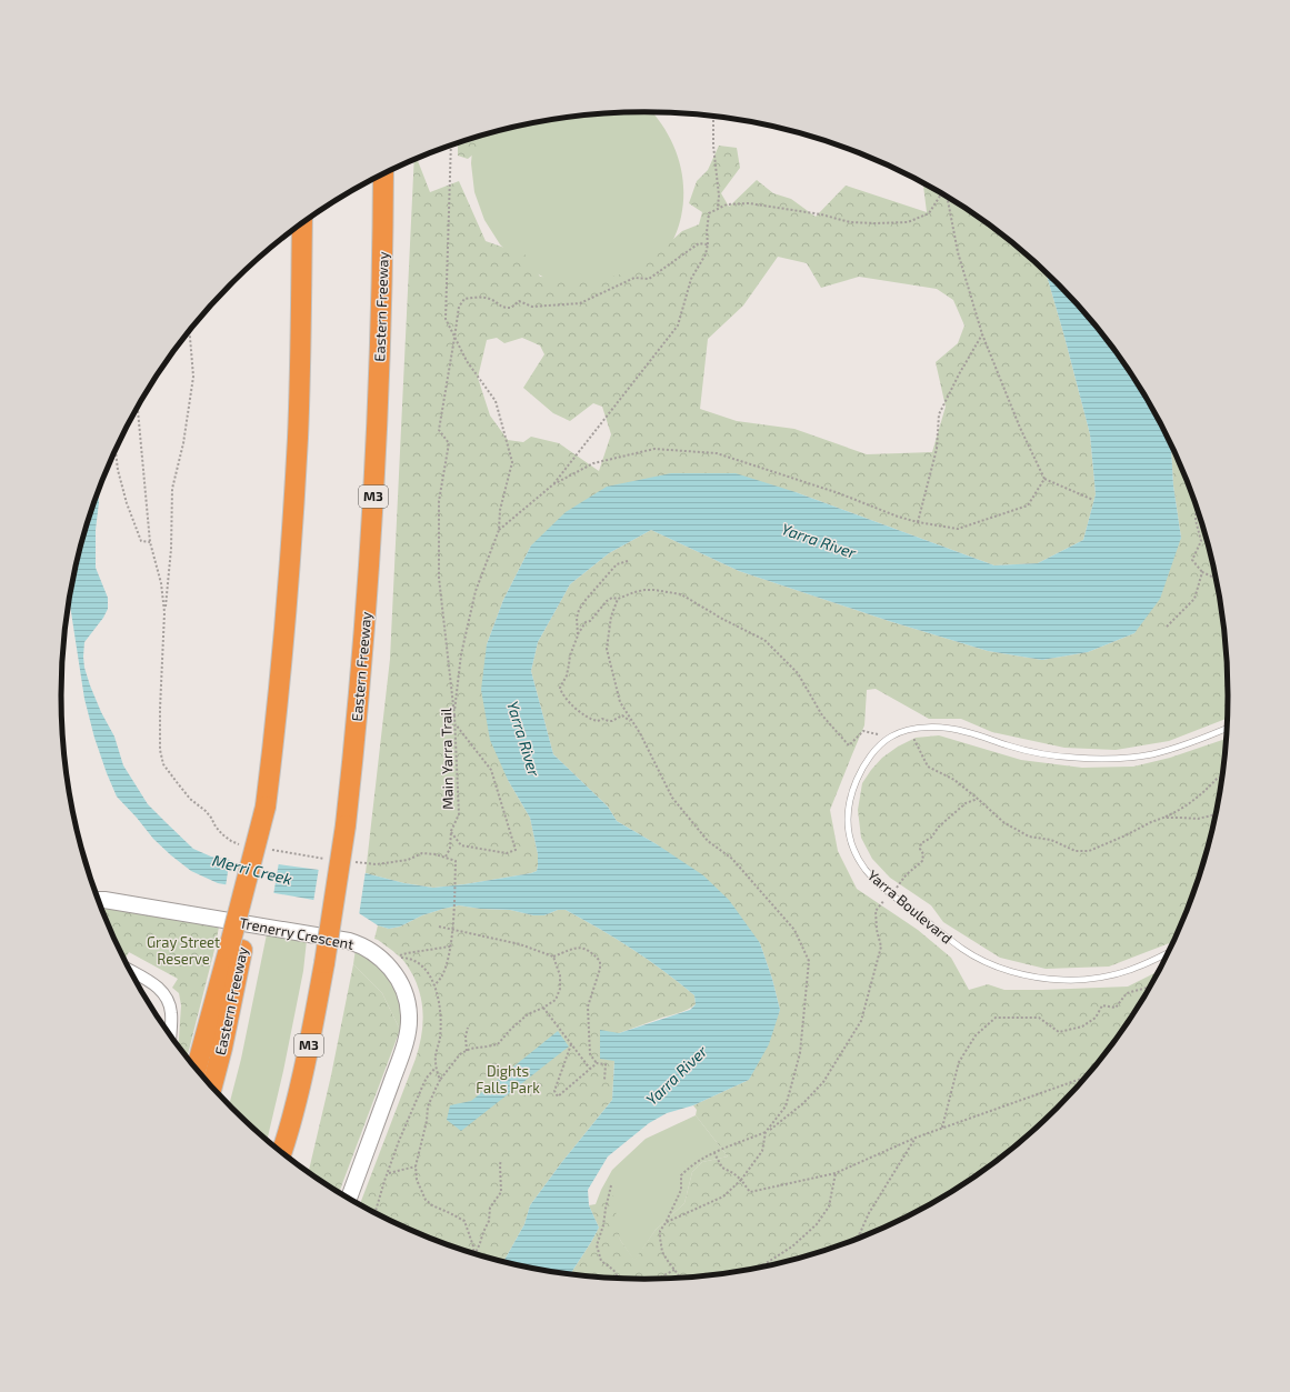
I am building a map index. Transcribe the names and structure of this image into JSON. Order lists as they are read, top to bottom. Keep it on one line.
{"streets":{"highway":["Eastern Freeway","M3"],"street":["Trenerry Crescent"],"lane":["Yarra Boulevard"],"path":["Main Yarra Trail"]},"water":["Yarra River","Merri Creek"],"parks":["Gray Street Reserve","Dights Falls Park"]}
